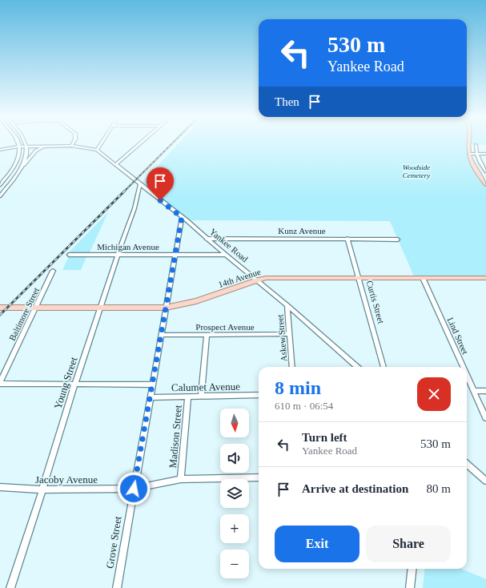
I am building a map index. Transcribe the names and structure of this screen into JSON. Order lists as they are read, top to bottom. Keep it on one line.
{"streets":{"main road":["14th Avenue"],"street":["Kunz Avenue","Yankee Road","Michigan Avenue","Curtis Street","Baltimore Street","Prospect Avenue","Lind Street","Askew Street","Young Street","Calumet Avenue","Madison Street","Jacoby Avenue","Grove Street"]},"crossings":[["Kunz Avenue","Yankee Road"],["Kunz Avenue","Curtis Street"],["Yankee Road","Michigan Avenue"],["Yankee Road","14th Avenue"],["Yankee Road","Askew Street"],["Yankee Road","Young Street"],["Yankee Road","Grove Street"],["Michigan Avenue","Young Street"],["Michigan Avenue","Grove Street"],["14th Avenue","Curtis Street"],["14th Avenue","Baltimore Street"],["14th Avenue","Lind Street"],["14th Avenue","Young Street"],["14th Avenue","Grove Street"],["Prospect Avenue","Askew Street"],["Prospect Avenue","Grove Street"],["Young Street","Jacoby Avenue"],["Calumet Avenue","Madison Street"],["Calumet Avenue","Grove Street"],["Madison Street","Jacoby Avenue"],["Jacoby Avenue","Grove Street"]],"parks":["Woodside Cemetery"],"north":"bottom","page":{"turn":["530 m","Yankee Road"],"then":"Then","heading":["8 min","610 m · 06:54"],"map_buttons":["+","−"],"list":[{"name":"Turn left","note":"Yankee Road","value":"530 m"},{"name":"Arrive at destination","value":"80 m"}],"buttons":["Exit","Share"]}}
